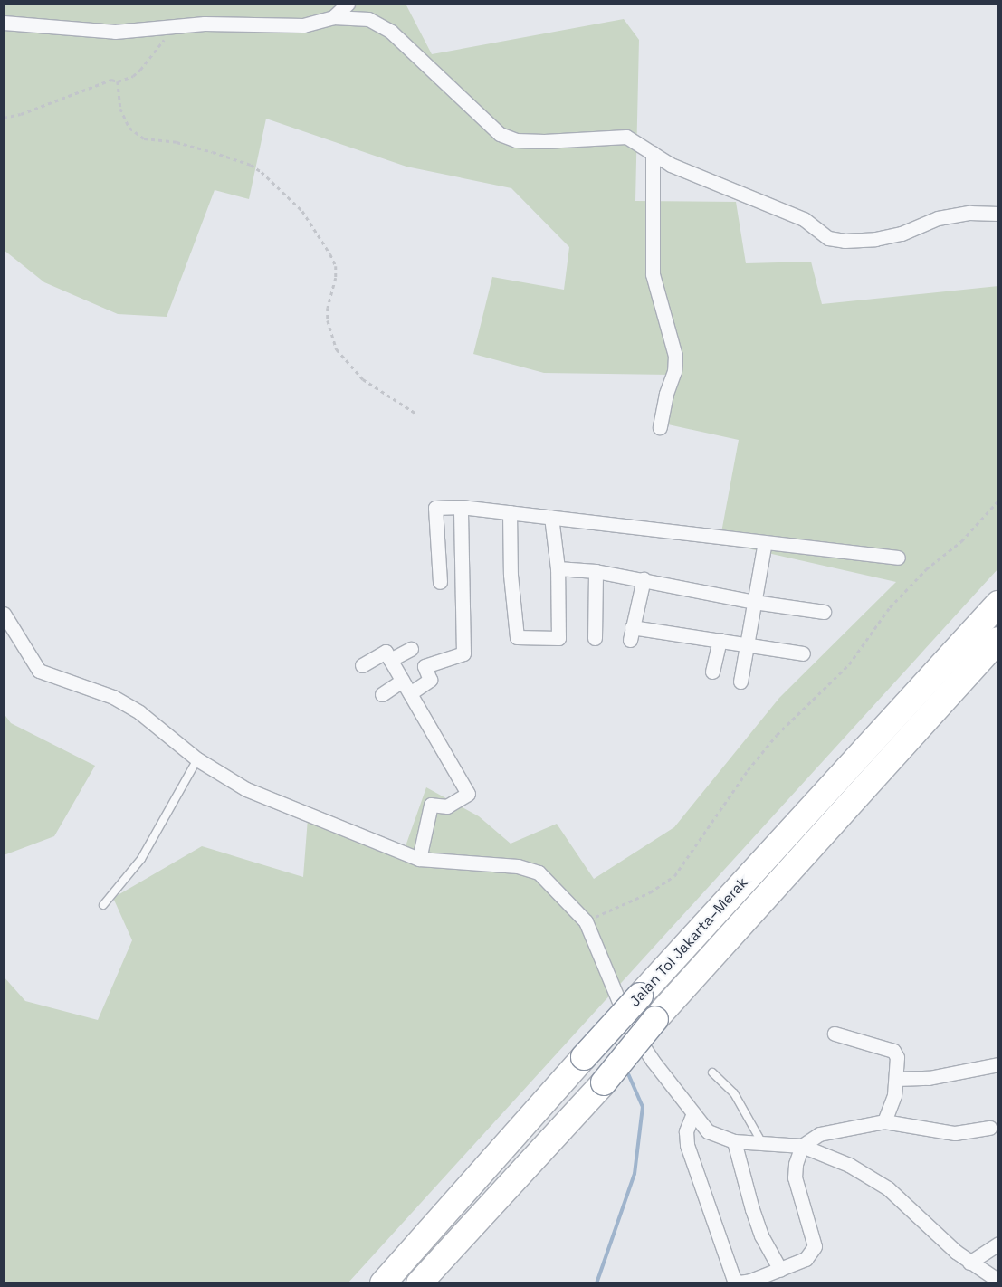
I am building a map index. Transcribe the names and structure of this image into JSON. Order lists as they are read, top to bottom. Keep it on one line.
{"streets":{"highway":["Jalan Tol Jakarta–Merak"]}}
